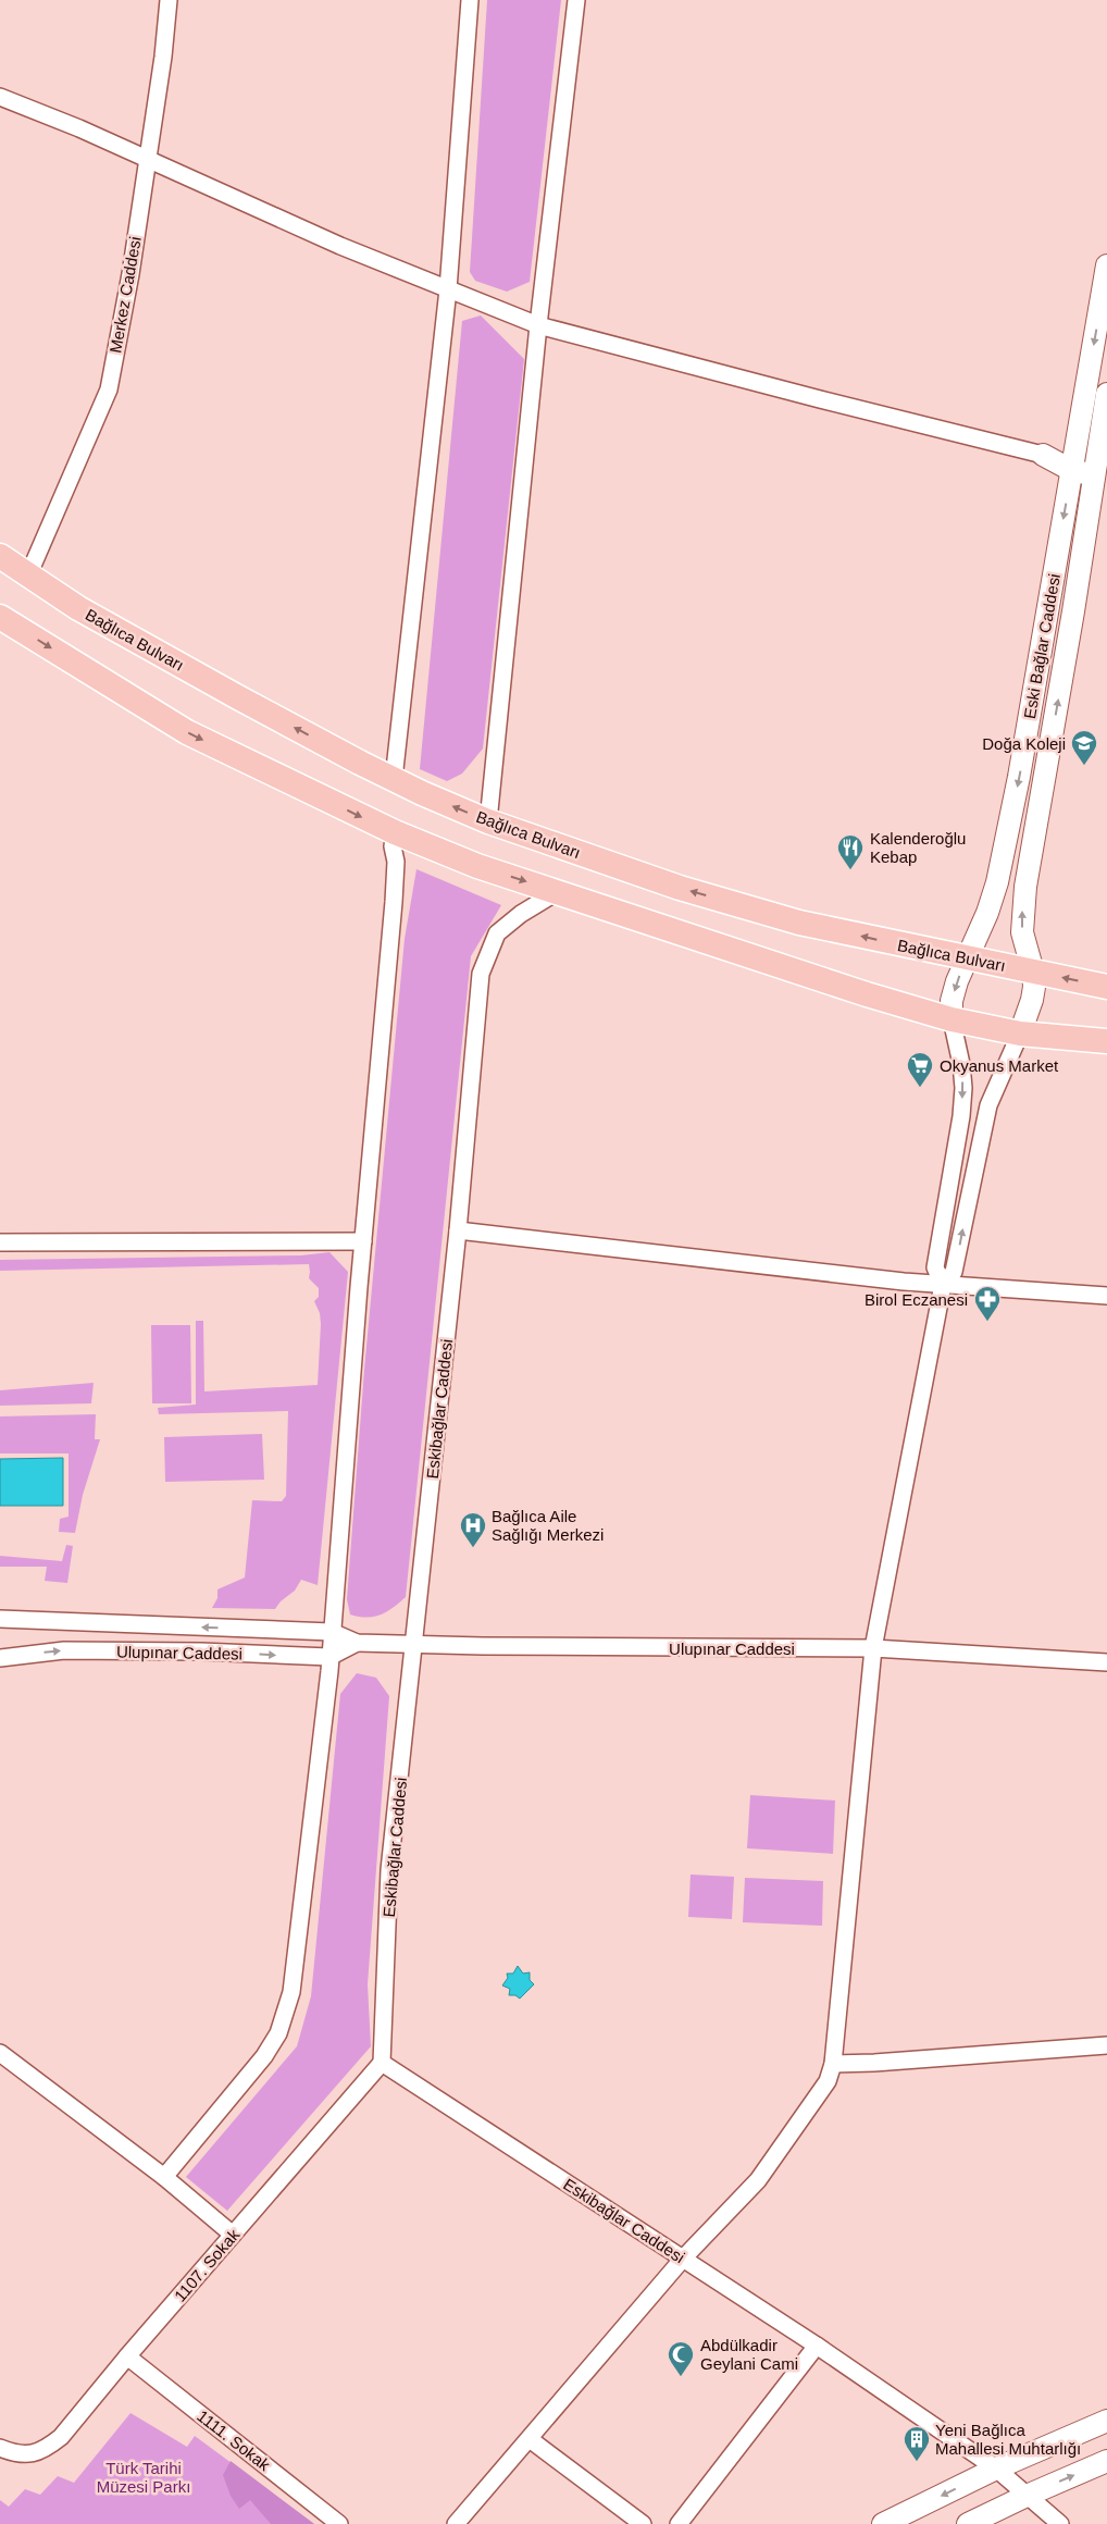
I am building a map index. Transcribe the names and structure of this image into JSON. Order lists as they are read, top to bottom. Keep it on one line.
{"streets":{"main road":["Bağlıca Bulvarı"],"street":["Merkez Caddesi","Eski Bağlar Caddesi","Eskibağlar Caddesi","Ulupınar Caddesi","1107. Sokak","1111. Sokak"]},"crossings":[["Merkez Caddesi","Bağlıca Bulvarı"],["Bağlıca Bulvarı","Eski Bağlar Caddesi"],["Eskibağlar Caddesi","Ulupınar Caddesi"],["Eskibağlar Caddesi","1107. Sokak"],["1107. Sokak","1111. Sokak"]],"parks":["Türk Tarihi Müzesi Parkı"],"places":{"school or university":["Doğa Koleji"],"restaurant":["Kalenderoğlu Kebap"],"supermarket":["Okyanus Market"],"pharmacy":["Birol Eczanesi"],"hospital":["Bağlıca Aile Sağlığı Merkezi"],"mosque":["Abdülkadir Geylani Cami"],"building":["Yeni Bağlıca Mahallesi Muhtarlığı"]}}
